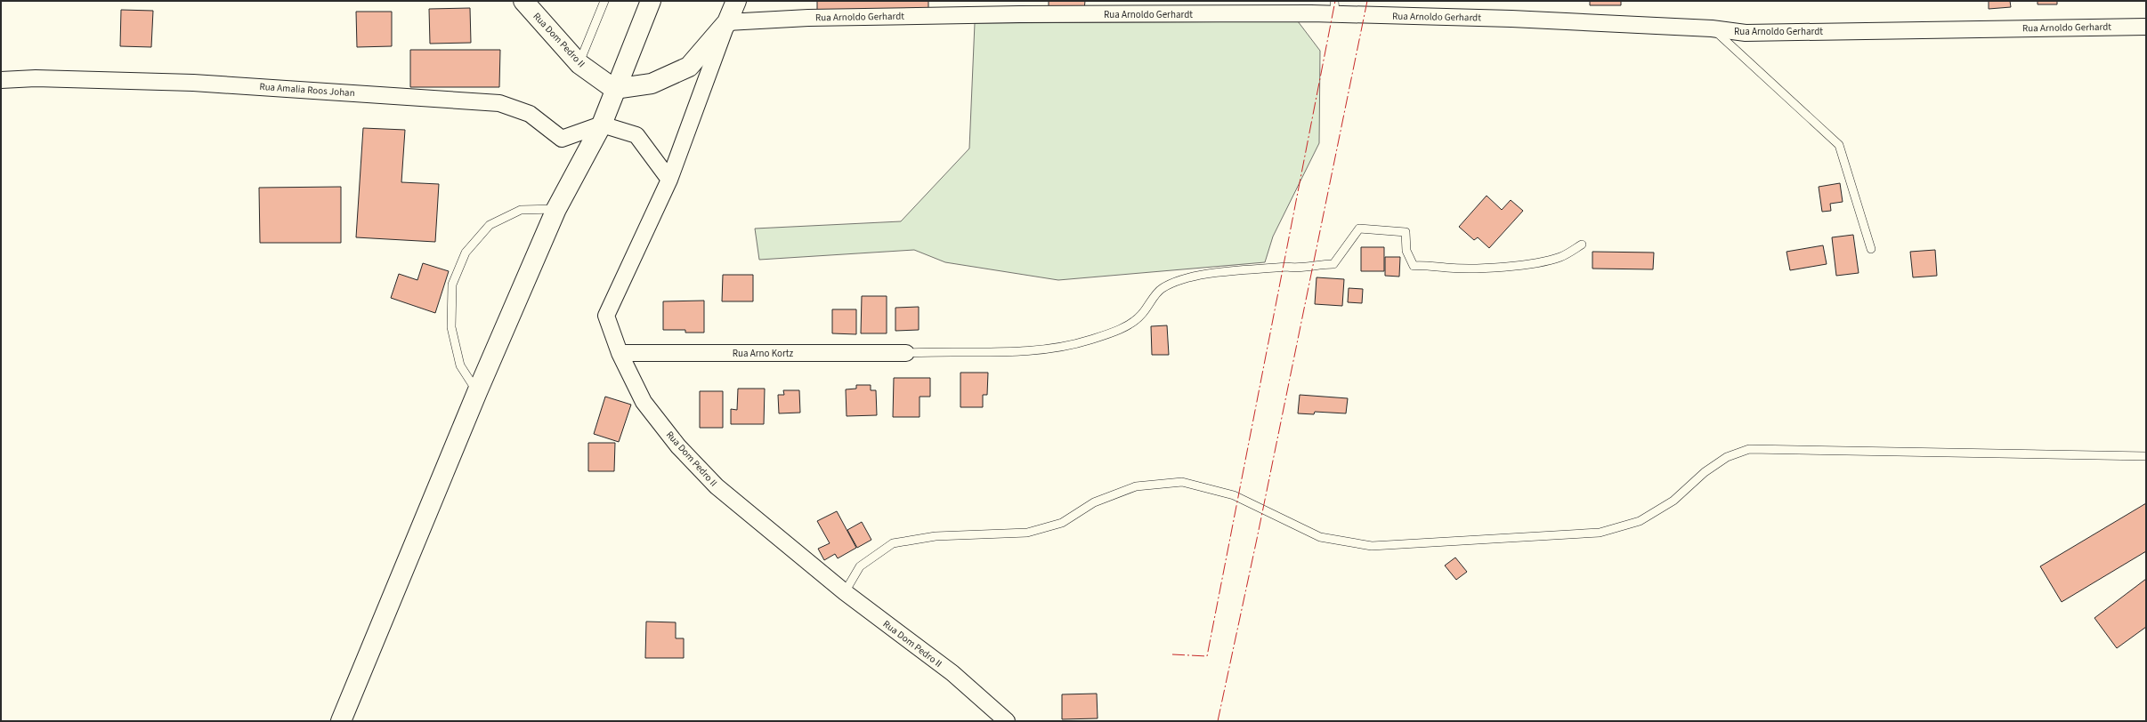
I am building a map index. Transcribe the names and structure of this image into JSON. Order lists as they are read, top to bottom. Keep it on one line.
{"streets":{"main road":["Rua Dom Pedro II"],"street":["Rua Arnoldo Gerhardt","Rua Amalia Roos Johan","Rua Arno Kortz"]},"crossings":[["Rua Arnoldo Gerhardt","Rua Dom Pedro II"],["Rua Dom Pedro II","Rua Arno Kortz"]]}
